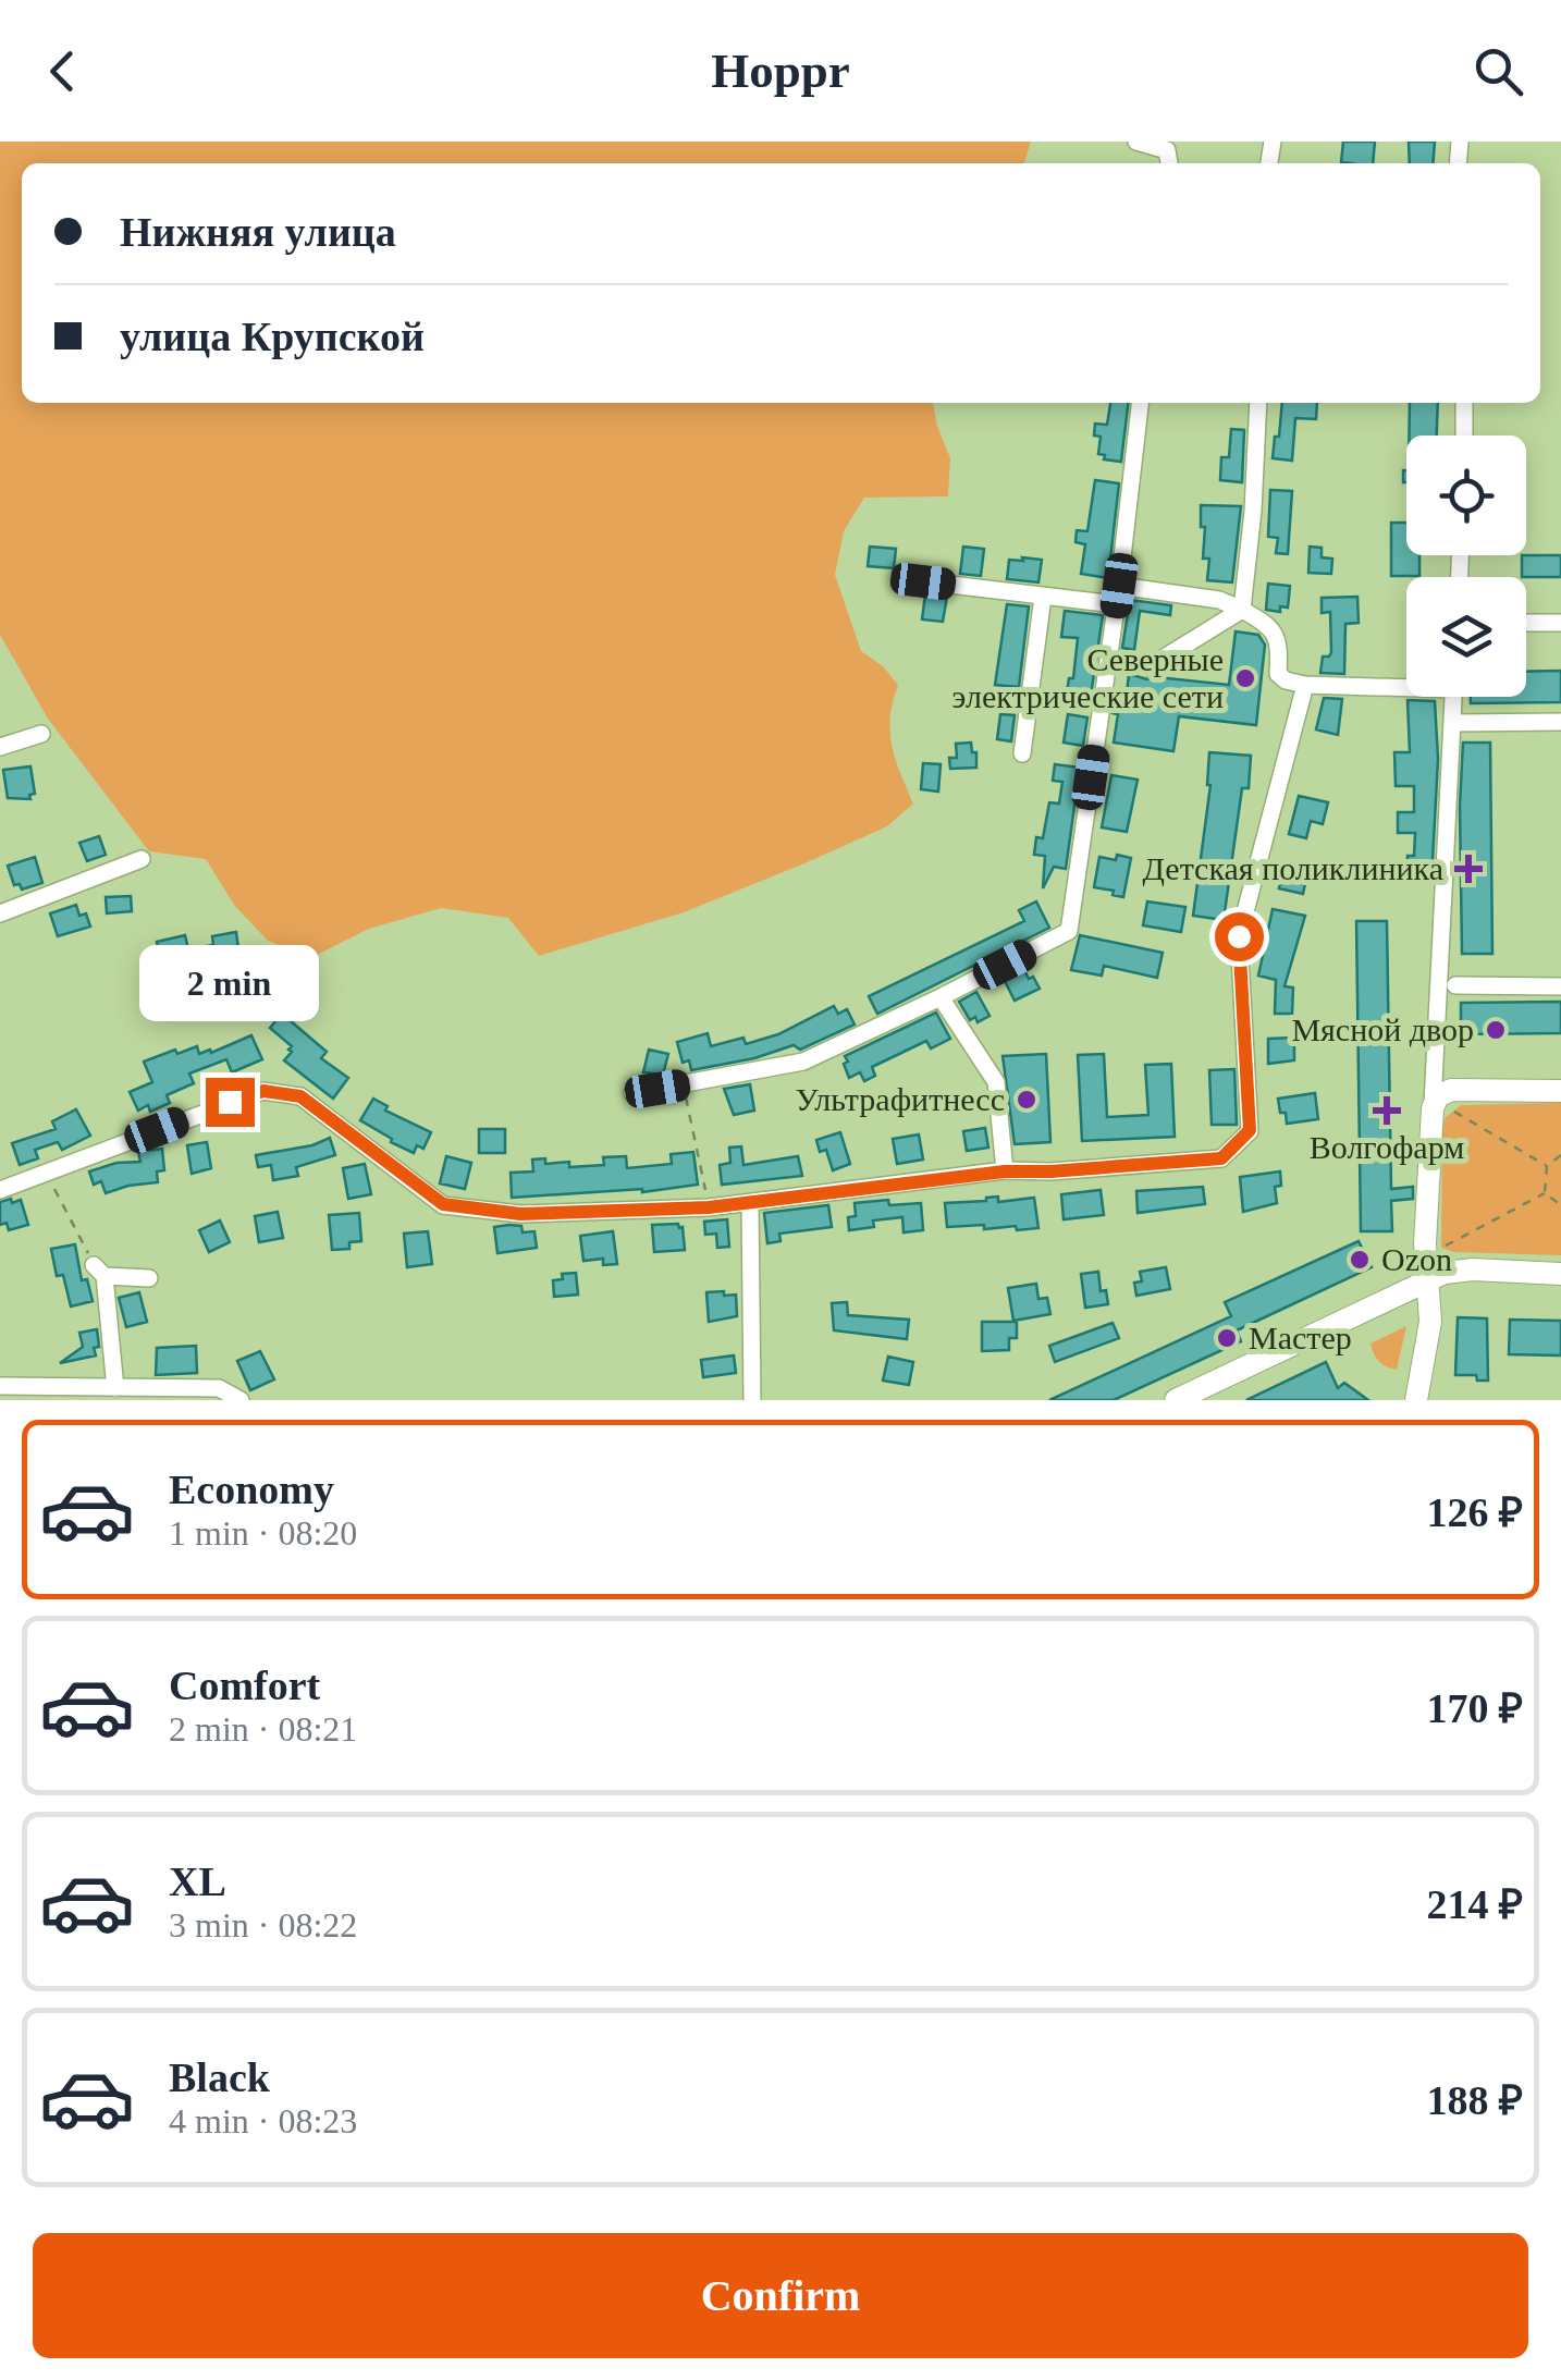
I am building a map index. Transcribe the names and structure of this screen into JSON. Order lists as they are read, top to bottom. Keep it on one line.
{"places":{"other":["Северные электрические сети","Мясной двор","Ультрафитнесс","Ozon","Мастер"],"health":["Детская поликлиника","Волгофарм"]},"page":{"header":"Hoppr","banner":["Нижняя улица","улица Крупской"],"bubble":"2 min","list":[{"name":"Economy","note":"1 min · 08:20","value":"126 ₽"},{"name":"Comfort","note":"2 min · 08:21","value":"170 ₽"},{"name":"XL","note":"3 min · 08:22","value":"214 ₽"},{"name":"Black","note":"4 min · 08:23","value":"188 ₽"}],"buttons":"Confirm"}}
